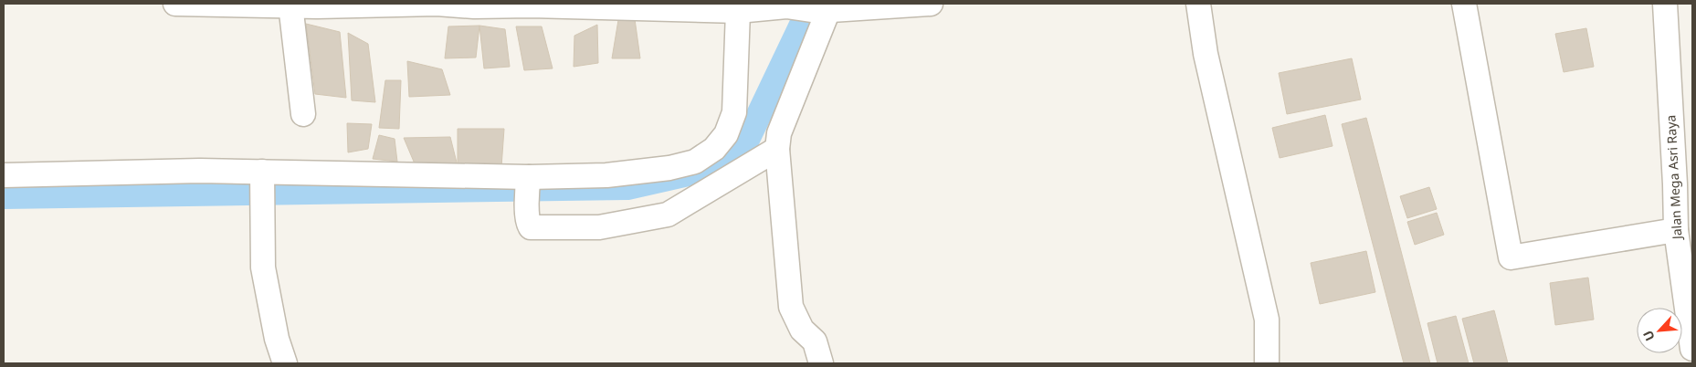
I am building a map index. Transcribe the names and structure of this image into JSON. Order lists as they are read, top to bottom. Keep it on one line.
{"streets":{"street":["Jalan Mega Asri Raya"]},"north":"bottom left"}
